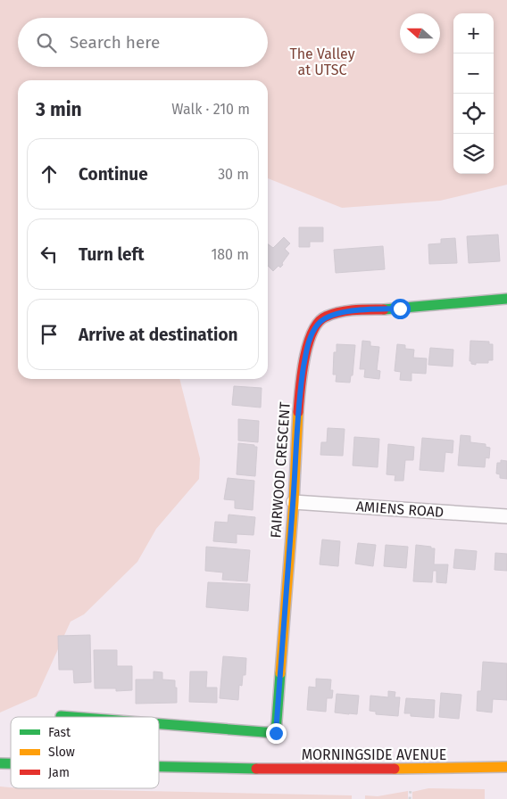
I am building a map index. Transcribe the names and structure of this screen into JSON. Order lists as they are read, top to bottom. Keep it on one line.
{"streets":{"street":["FAIRWOOD CRESCENT","AMIENS ROAD","MORNINGSIDE AVENUE"]},"crossings":[["FAIRWOOD CRESCENT","AMIENS ROAD"]],"parks":["The Valley at UTSC"],"legend":["Fast","Slow","Jam"],"north":"left","page":{"map_buttons":["+","−"],"search":"Search here","heading":["3 min","Walk · 210 m"],"list":[["Continue","30 m"],["Turn left","180 m"],"Arrive at destination"]}}
